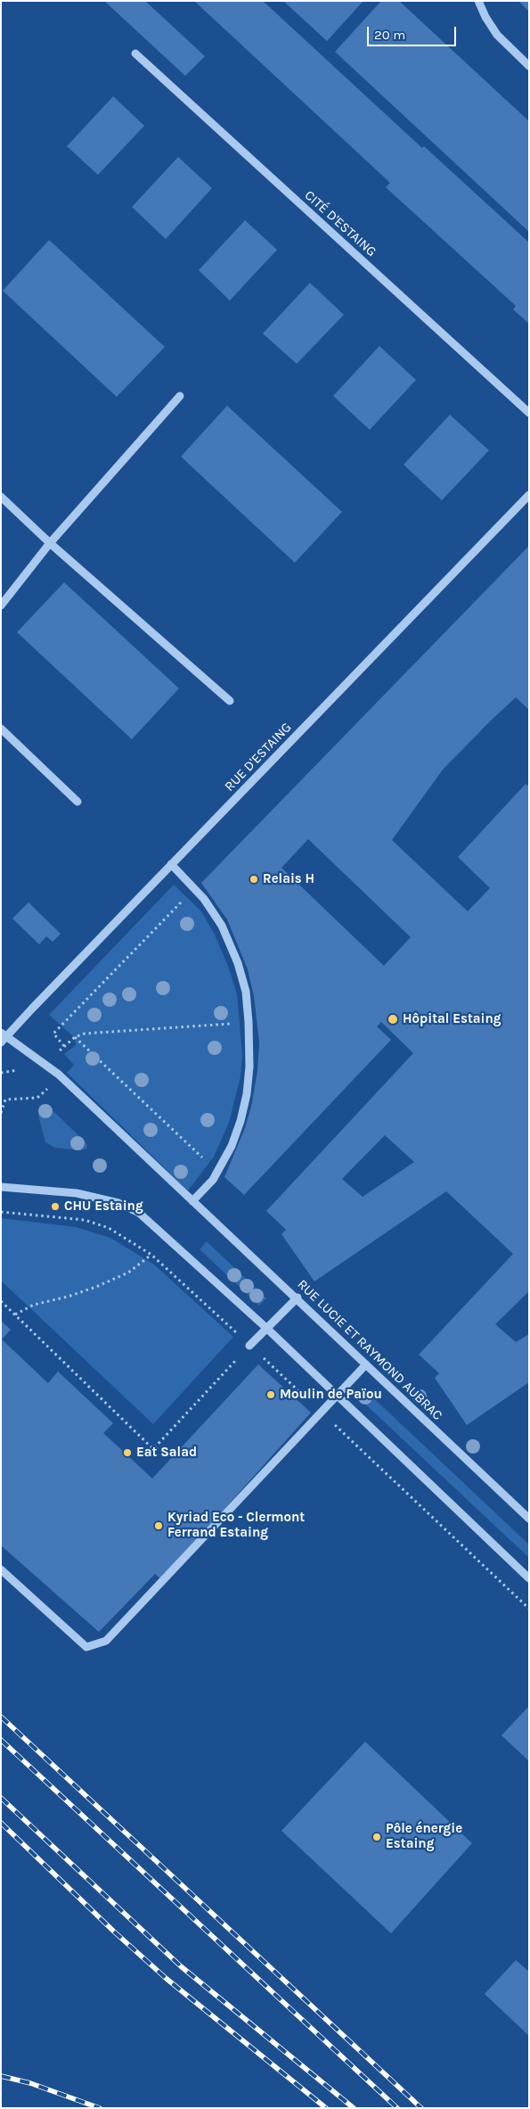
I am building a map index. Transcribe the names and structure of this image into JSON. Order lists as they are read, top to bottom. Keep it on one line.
{"streets":{"street":["CITÉ D'ESTAING","RUE D'ESTAING","RUE LUCIE ET RAYMOND AUBRAC"]},"crossings":[["RUE D'ESTAING","RUE LUCIE ET RAYMOND AUBRAC"]],"places":["Relais H","Hôpital Estaing","CHU Estaing","Moulin de Païou","Eat Salad","Kyriad Eco - Clermont Ferrand Estaing","Pôle énergie Estaing"],"scale_bar":"20 m"}
